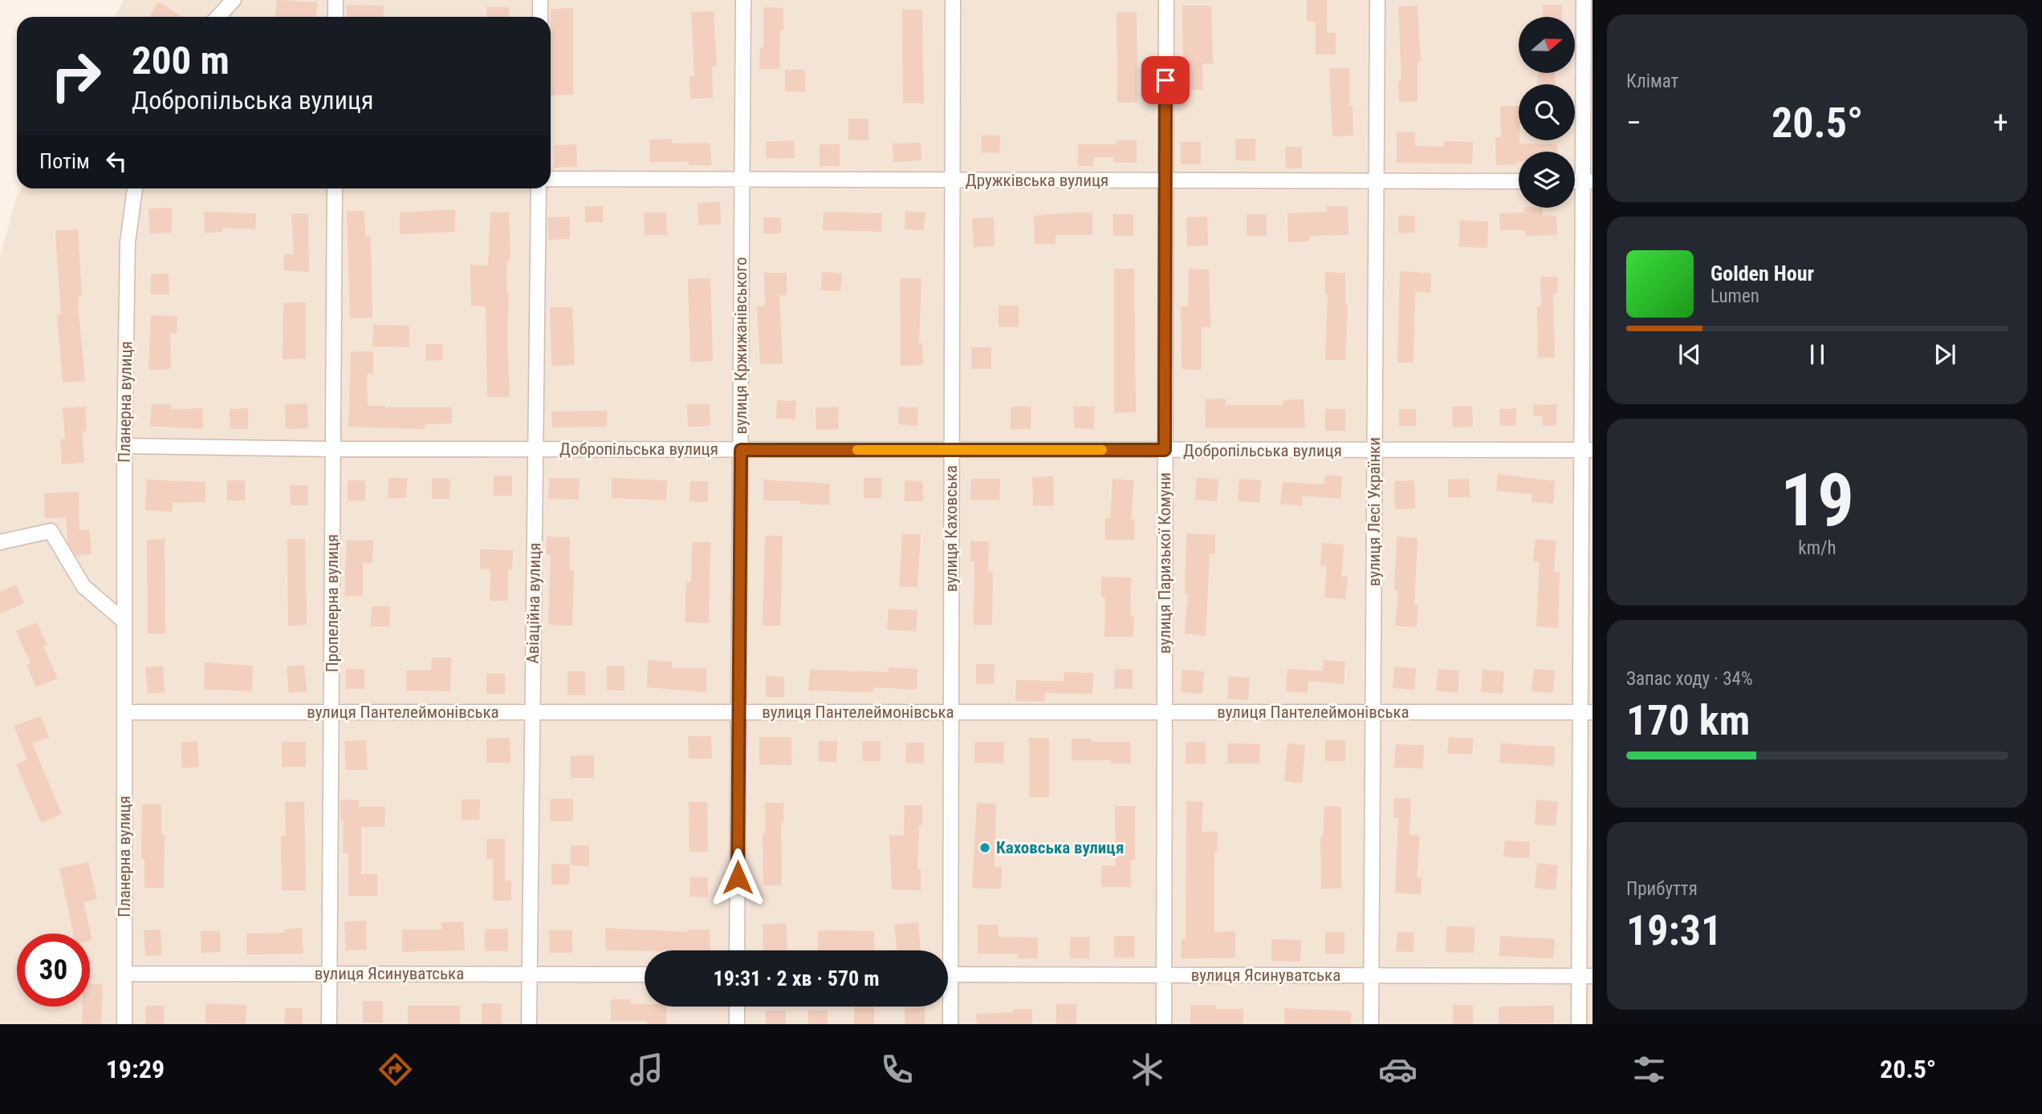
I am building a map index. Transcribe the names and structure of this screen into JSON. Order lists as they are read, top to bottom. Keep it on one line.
{"streets":{"street":["Дружківська вулиця","вулиця Кржижанівського","Планерна вулиця","Добропільська вулиця","вулиця Лесі Українки","вулиця Каховська","вулиця Паризької Комуни","Пропелерна вулиця","Авіаційна вулиця","вулиця Пантелеймонівська","вулиця Ясинуватська"]},"crossings":[["Дружківська вулиця","вулиця Кржижанівського"],["Дружківська вулиця","вулиця Лесі Українки"],["Дружківська вулиця","вулиця Каховська"],["Дружківська вулиця","вулиця Паризької Комуни"],["вулиця Кржижанівського","Добропільська вулиця"],["вулиця Кржижанівського","вулиця Пантелеймонівська"],["Планерна вулиця","Добропільська вулиця"],["Планерна вулиця","вулиця Пантелеймонівська"],["Планерна вулиця","вулиця Ясинуватська"],["Добропільська вулиця","вулиця Лесі Українки"],["Добропільська вулиця","вулиця Каховська"],["Добропільська вулиця","вулиця Паризької Комуни"],["Добропільська вулиця","Пропелерна вулиця"],["Добропільська вулиця","Авіаційна вулиця"],["вулиця Лесі Українки","вулиця Пантелеймонівська"],["вулиця Лесі Українки","вулиця Ясинуватська"],["вулиця Каховська","вулиця Пантелеймонівська"],["вулиця Паризької Комуни","вулиця Пантелеймонівська"],["вулиця Паризької Комуни","вулиця Ясинуватська"],["Пропелерна вулиця","вулиця Пантелеймонівська"],["Пропелерна вулиця","вулиця Ясинуватська"],["Авіаційна вулиця","вулиця Пантелеймонівська"],["Авіаційна вулиця","вулиця Ясинуватська"]],"places":["Каховська вулиця"],"north":"right","page":{"tile":["Клімат",["19","km/h"],["Запас ходу · 34%","170 km"],["Прибуття","19:31"]],"turn":["200 m","Добропільська вулиця"],"heat":["−","20.5°","+"],"then":"Потім","song":["Golden Hour","Lumen"],"limit":"30","trip":"19:31 · 2 хв · 570 m","tabs":["19:29","20.5°"]}}
